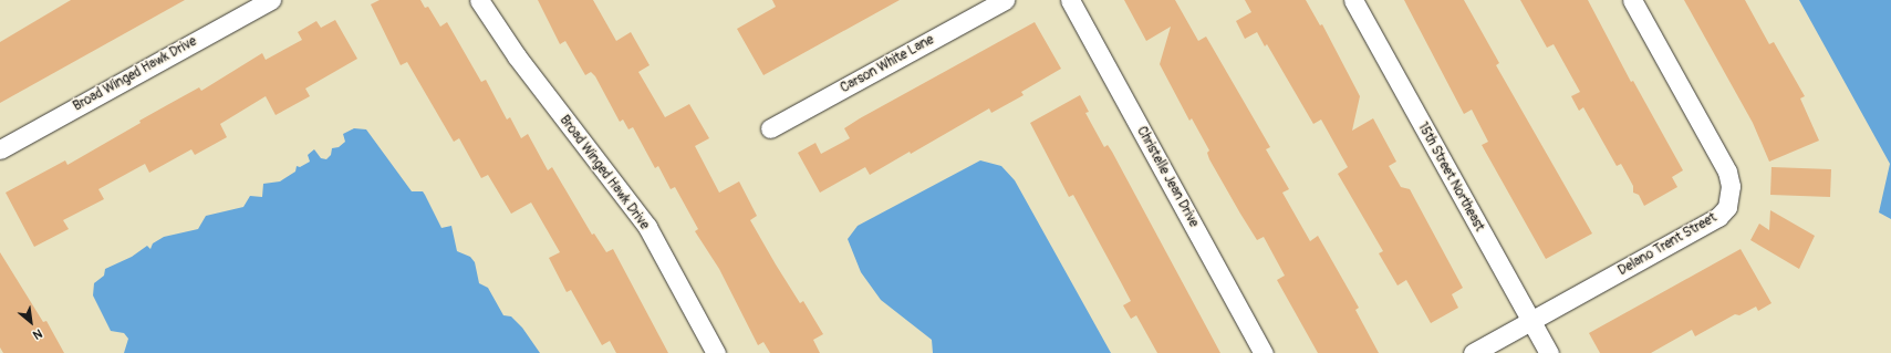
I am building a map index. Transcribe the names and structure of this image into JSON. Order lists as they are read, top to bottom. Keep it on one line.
{"streets":{"street":["Carson White Lane","Broad Winged Hawk Drive","Christelle Jean Drive","15th Street Northeast","Delano Trent Street"]},"crossings":[["15th Street Northeast","Delano Trent Street"]],"north":"bottom right"}
